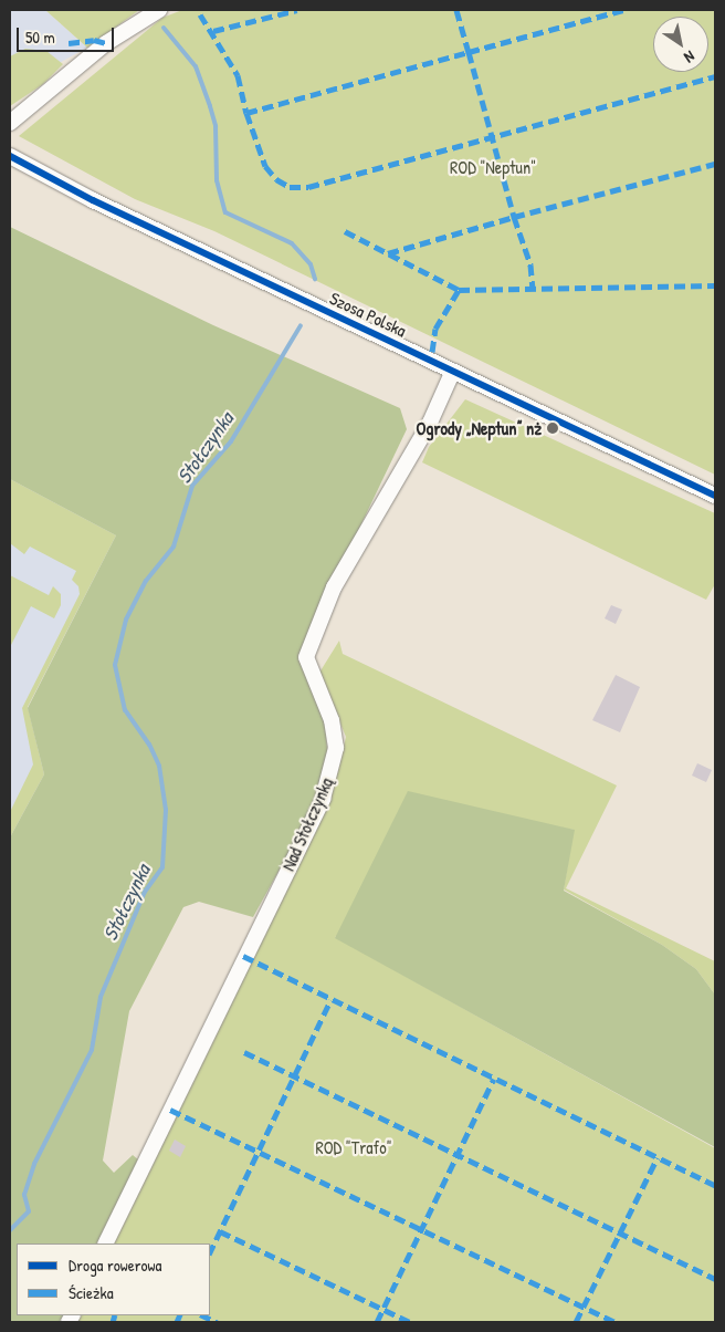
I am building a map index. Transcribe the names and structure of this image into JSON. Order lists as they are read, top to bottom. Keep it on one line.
{"streets":{"street":["Szosa Polska","Nad Stołczynką"]},"crossings":[["Szosa Polska","Nad Stołczynką"]],"water":["Stołczynka"],"parks":["ROD \"Neptun\"","ROD \"Trafo\""],"places":["Ogrody „Neptun” nż"],"legend":["Droga rowerowa","Ścieżka"],"scale_bar":"50 m","north":"bottom right"}
